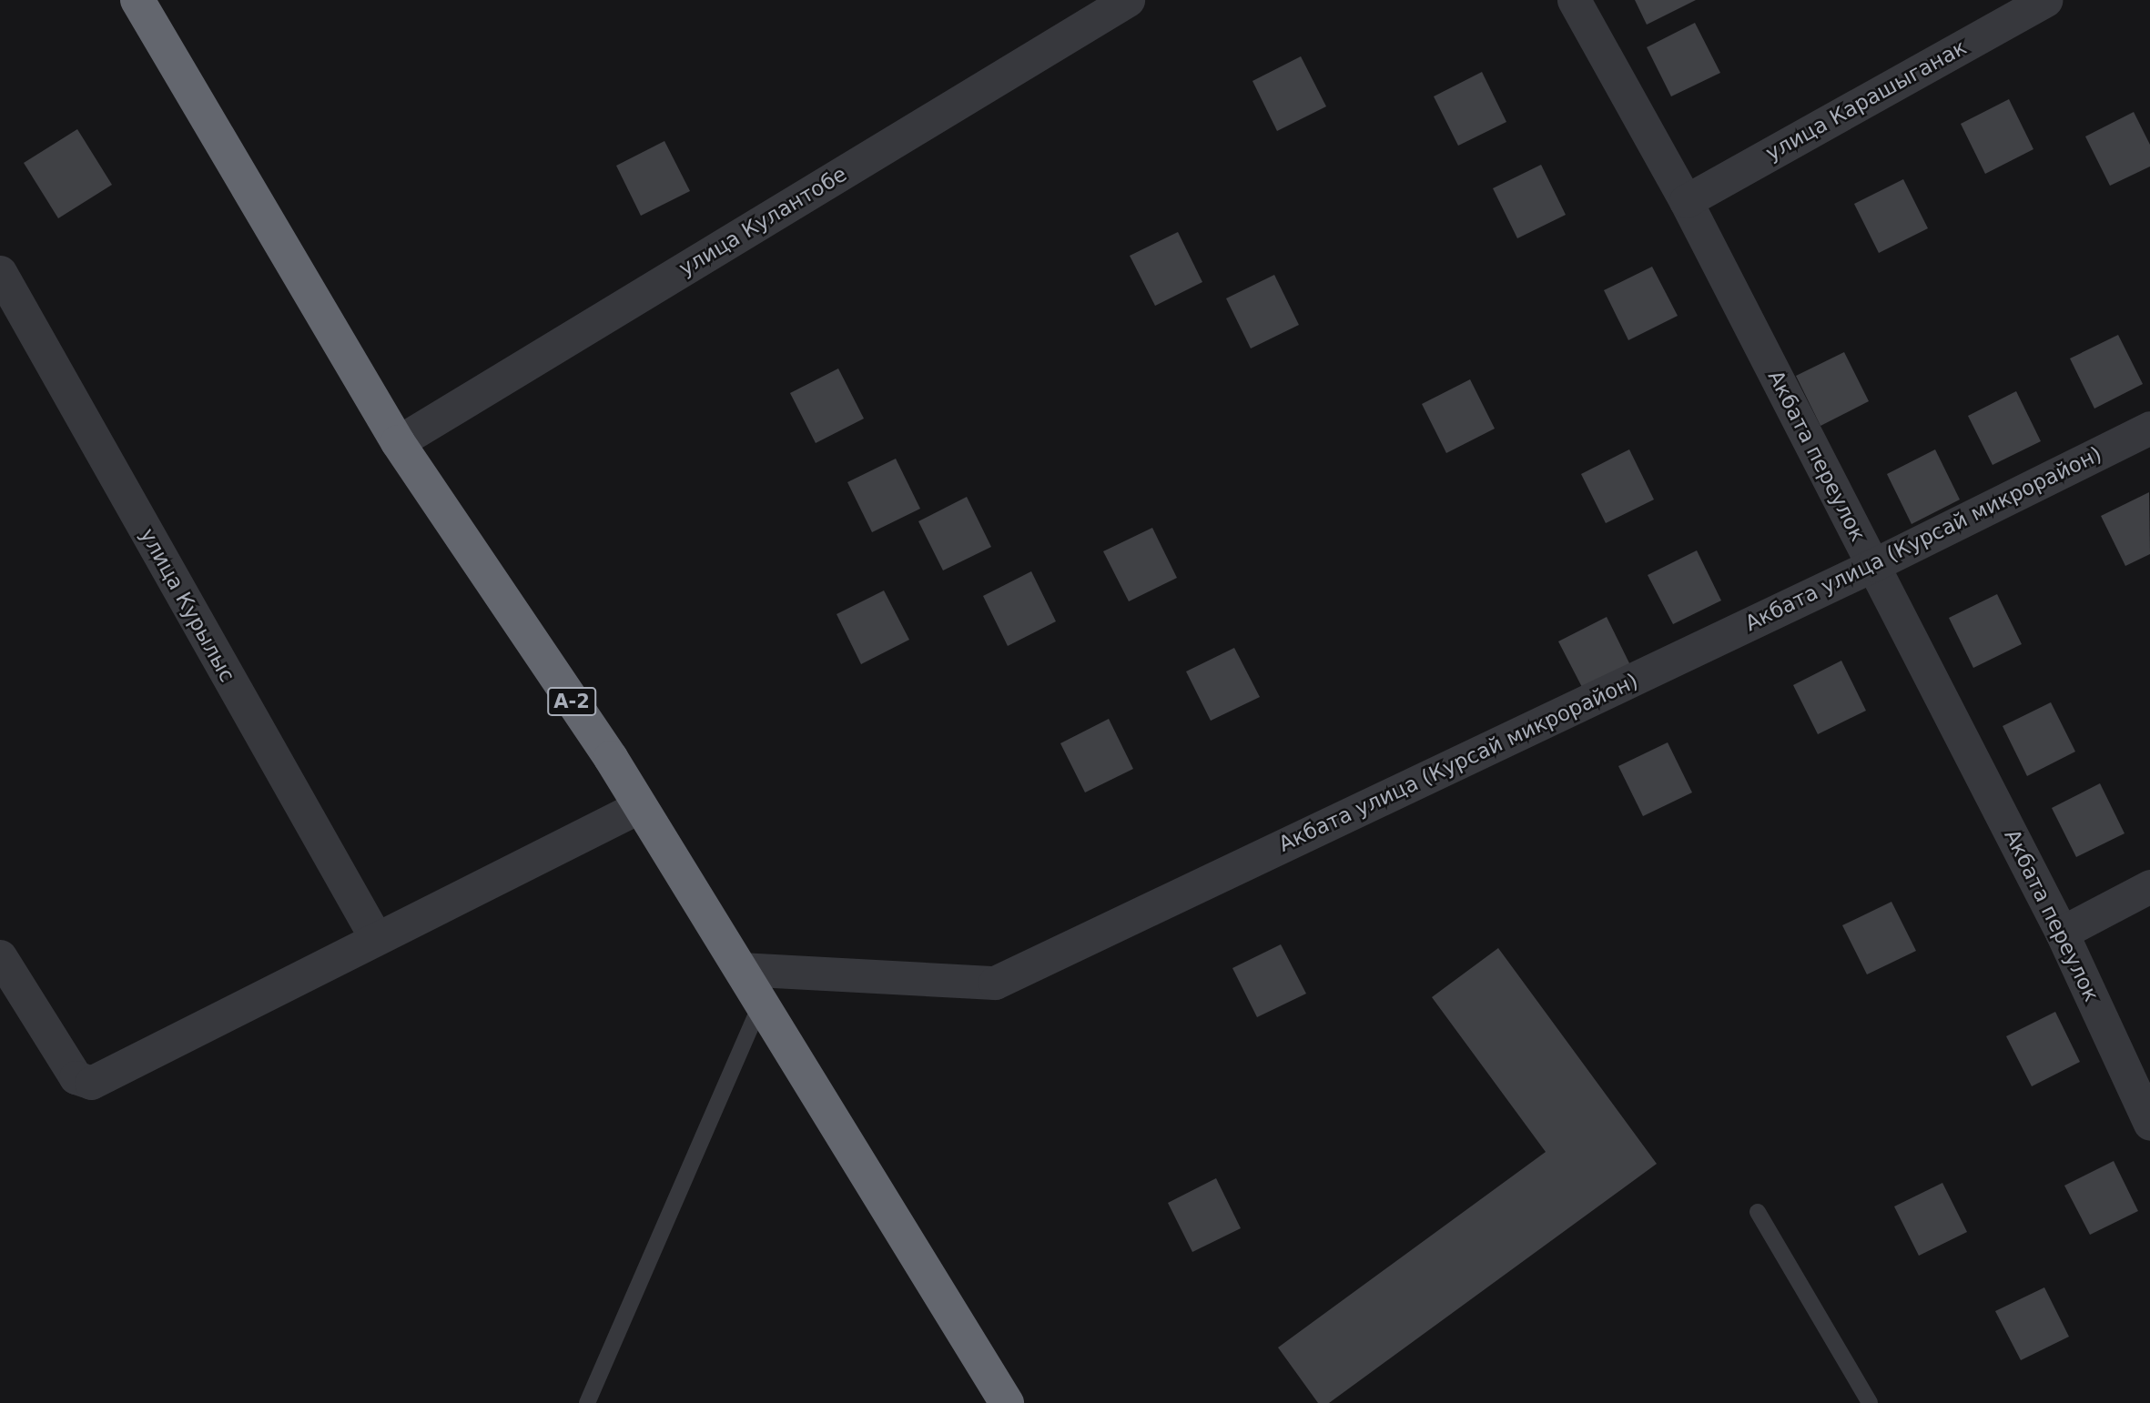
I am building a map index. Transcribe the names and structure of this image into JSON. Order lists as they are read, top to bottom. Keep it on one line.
{"streets":{"highway":["A-2"],"street":["улица Карашыганак","улица Кулантобе","Акбата переулок","Акбата улица (Курсай микрорайон)","улица Курылыс"]},"crossings":[["улица Карашыганак","Акбата переулок"],["улица Кулантобе","A-2"],["Акбата переулок","Акбата улица (Курсай микрорайон)"],["Акбата улица (Курсай микрорайон)","A-2"]]}
